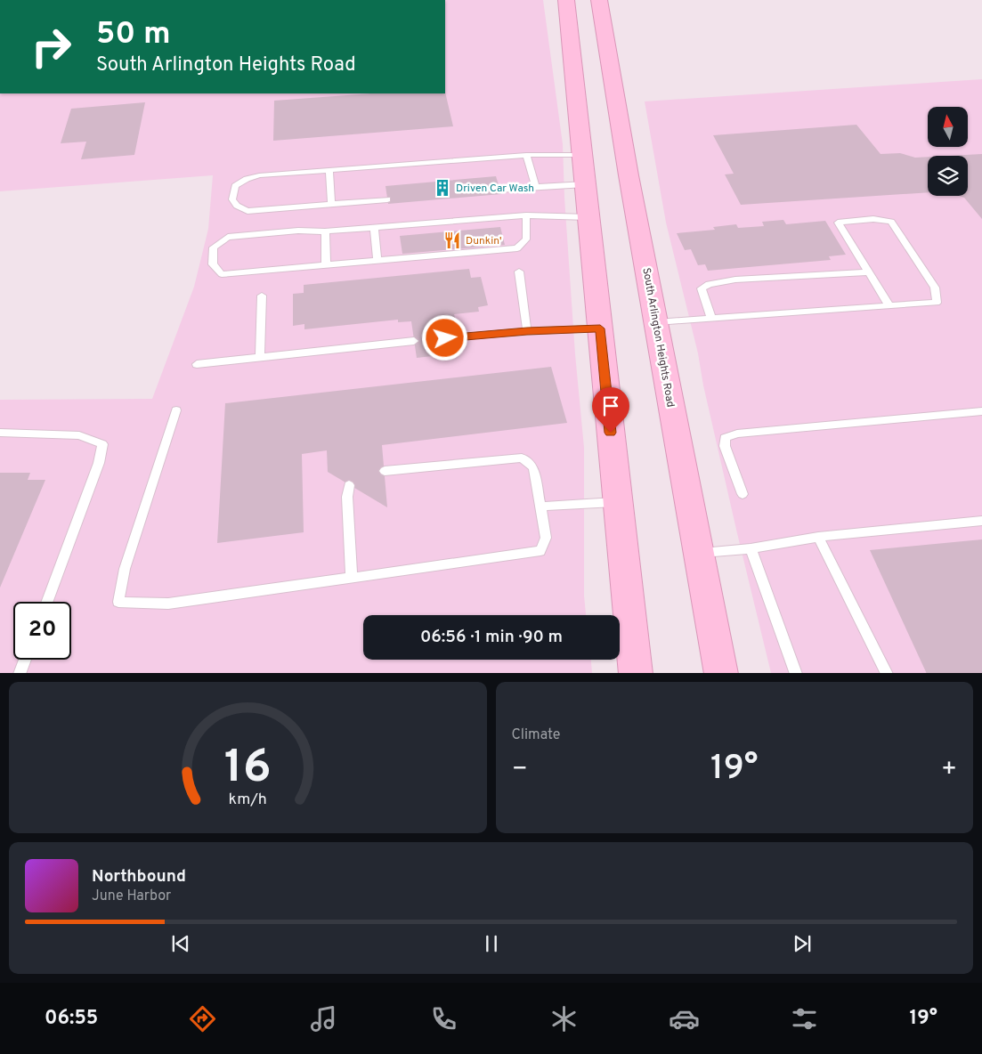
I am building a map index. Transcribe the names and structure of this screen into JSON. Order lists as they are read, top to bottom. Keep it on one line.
{"streets":{"main road":["South Arlington Heights Road"]},"places":{"building":["Driven Car Wash"],"restaurant":["Dunkin'"]},"north":"top","page":{"turn":["50 m","South Arlington Heights Road"],"limit":"20","trip":"06:56 · 1 min · 90 m","tile":"Climate","heat":["−","19°","+"],"song":["Northbound","June Harbor"],"tabs":["06:55","19°"],"gauge":["16","km/h"]}}
